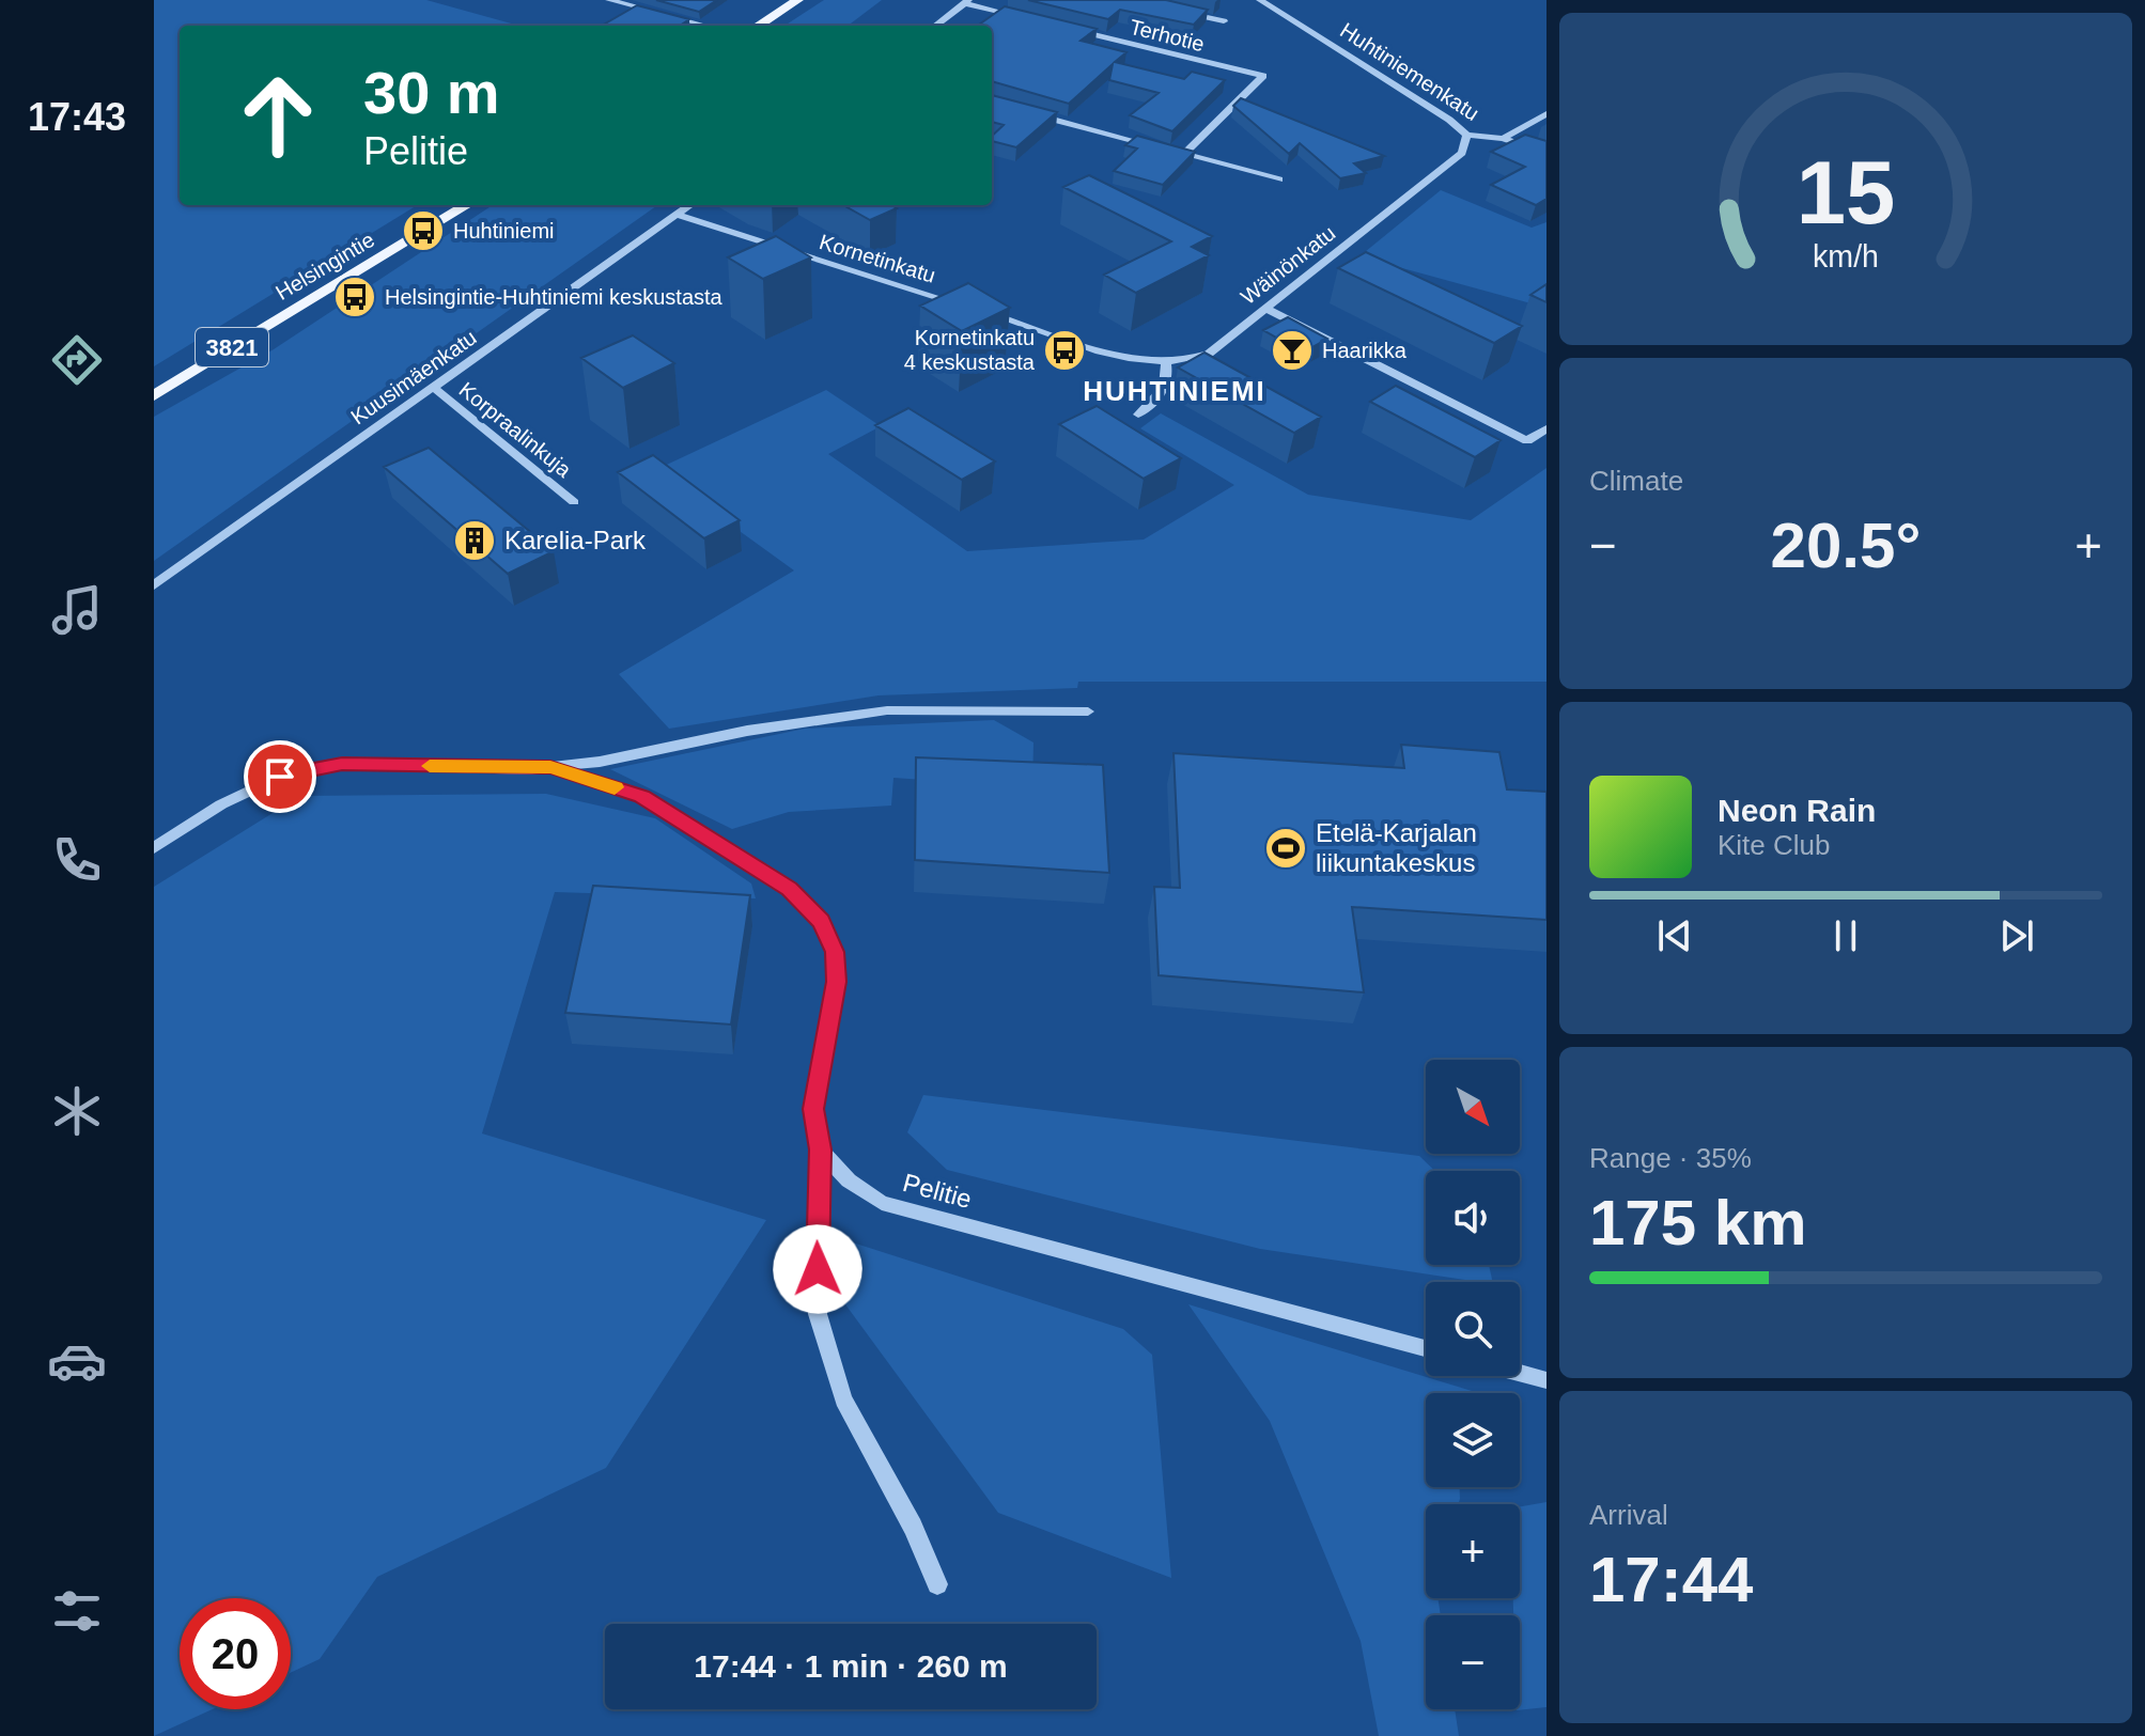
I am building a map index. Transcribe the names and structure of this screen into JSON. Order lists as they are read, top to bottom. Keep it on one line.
{"streets":{"main road":["Helsingintie","3821"],"street":["Terhotie","Huhtiniemenkatu","Kornetinkatu","Wäinönkatu","Kuusimäenkatu","Korpraalinkuja","Pelitie"]},"crossings":[["Huhtiniemenkatu","Wäinönkatu"],["Kornetinkatu","Kuusimäenkatu"],["Kuusimäenkatu","Korpraalinkuja"]],"districts":["HUHTINIEMI"],"places":{"bus stop":["Huhtiniemi","Helsingintie-Huhtiniemi keskustasta","Kornetinkatu 4 keskustasta"],"bar":["Haarikka"],"building":["Karelia-Park"],"sports":["Etelä-Karjalan liikuntakeskus"]},"north":"bottom right","page":{"tabs":"17:43","turn":["30 m","Pelitie"],"tile":["Climate",["Range · 35%","175 km"],["Arrival","17:44"]],"heat":["−","20.5°","+"],"song":["Neon Rain","Kite Club"],"map_buttons":["+","−"],"limit":"20","trip":"17:44 · 1 min · 260 m","gauge":["15","km/h"]}}
